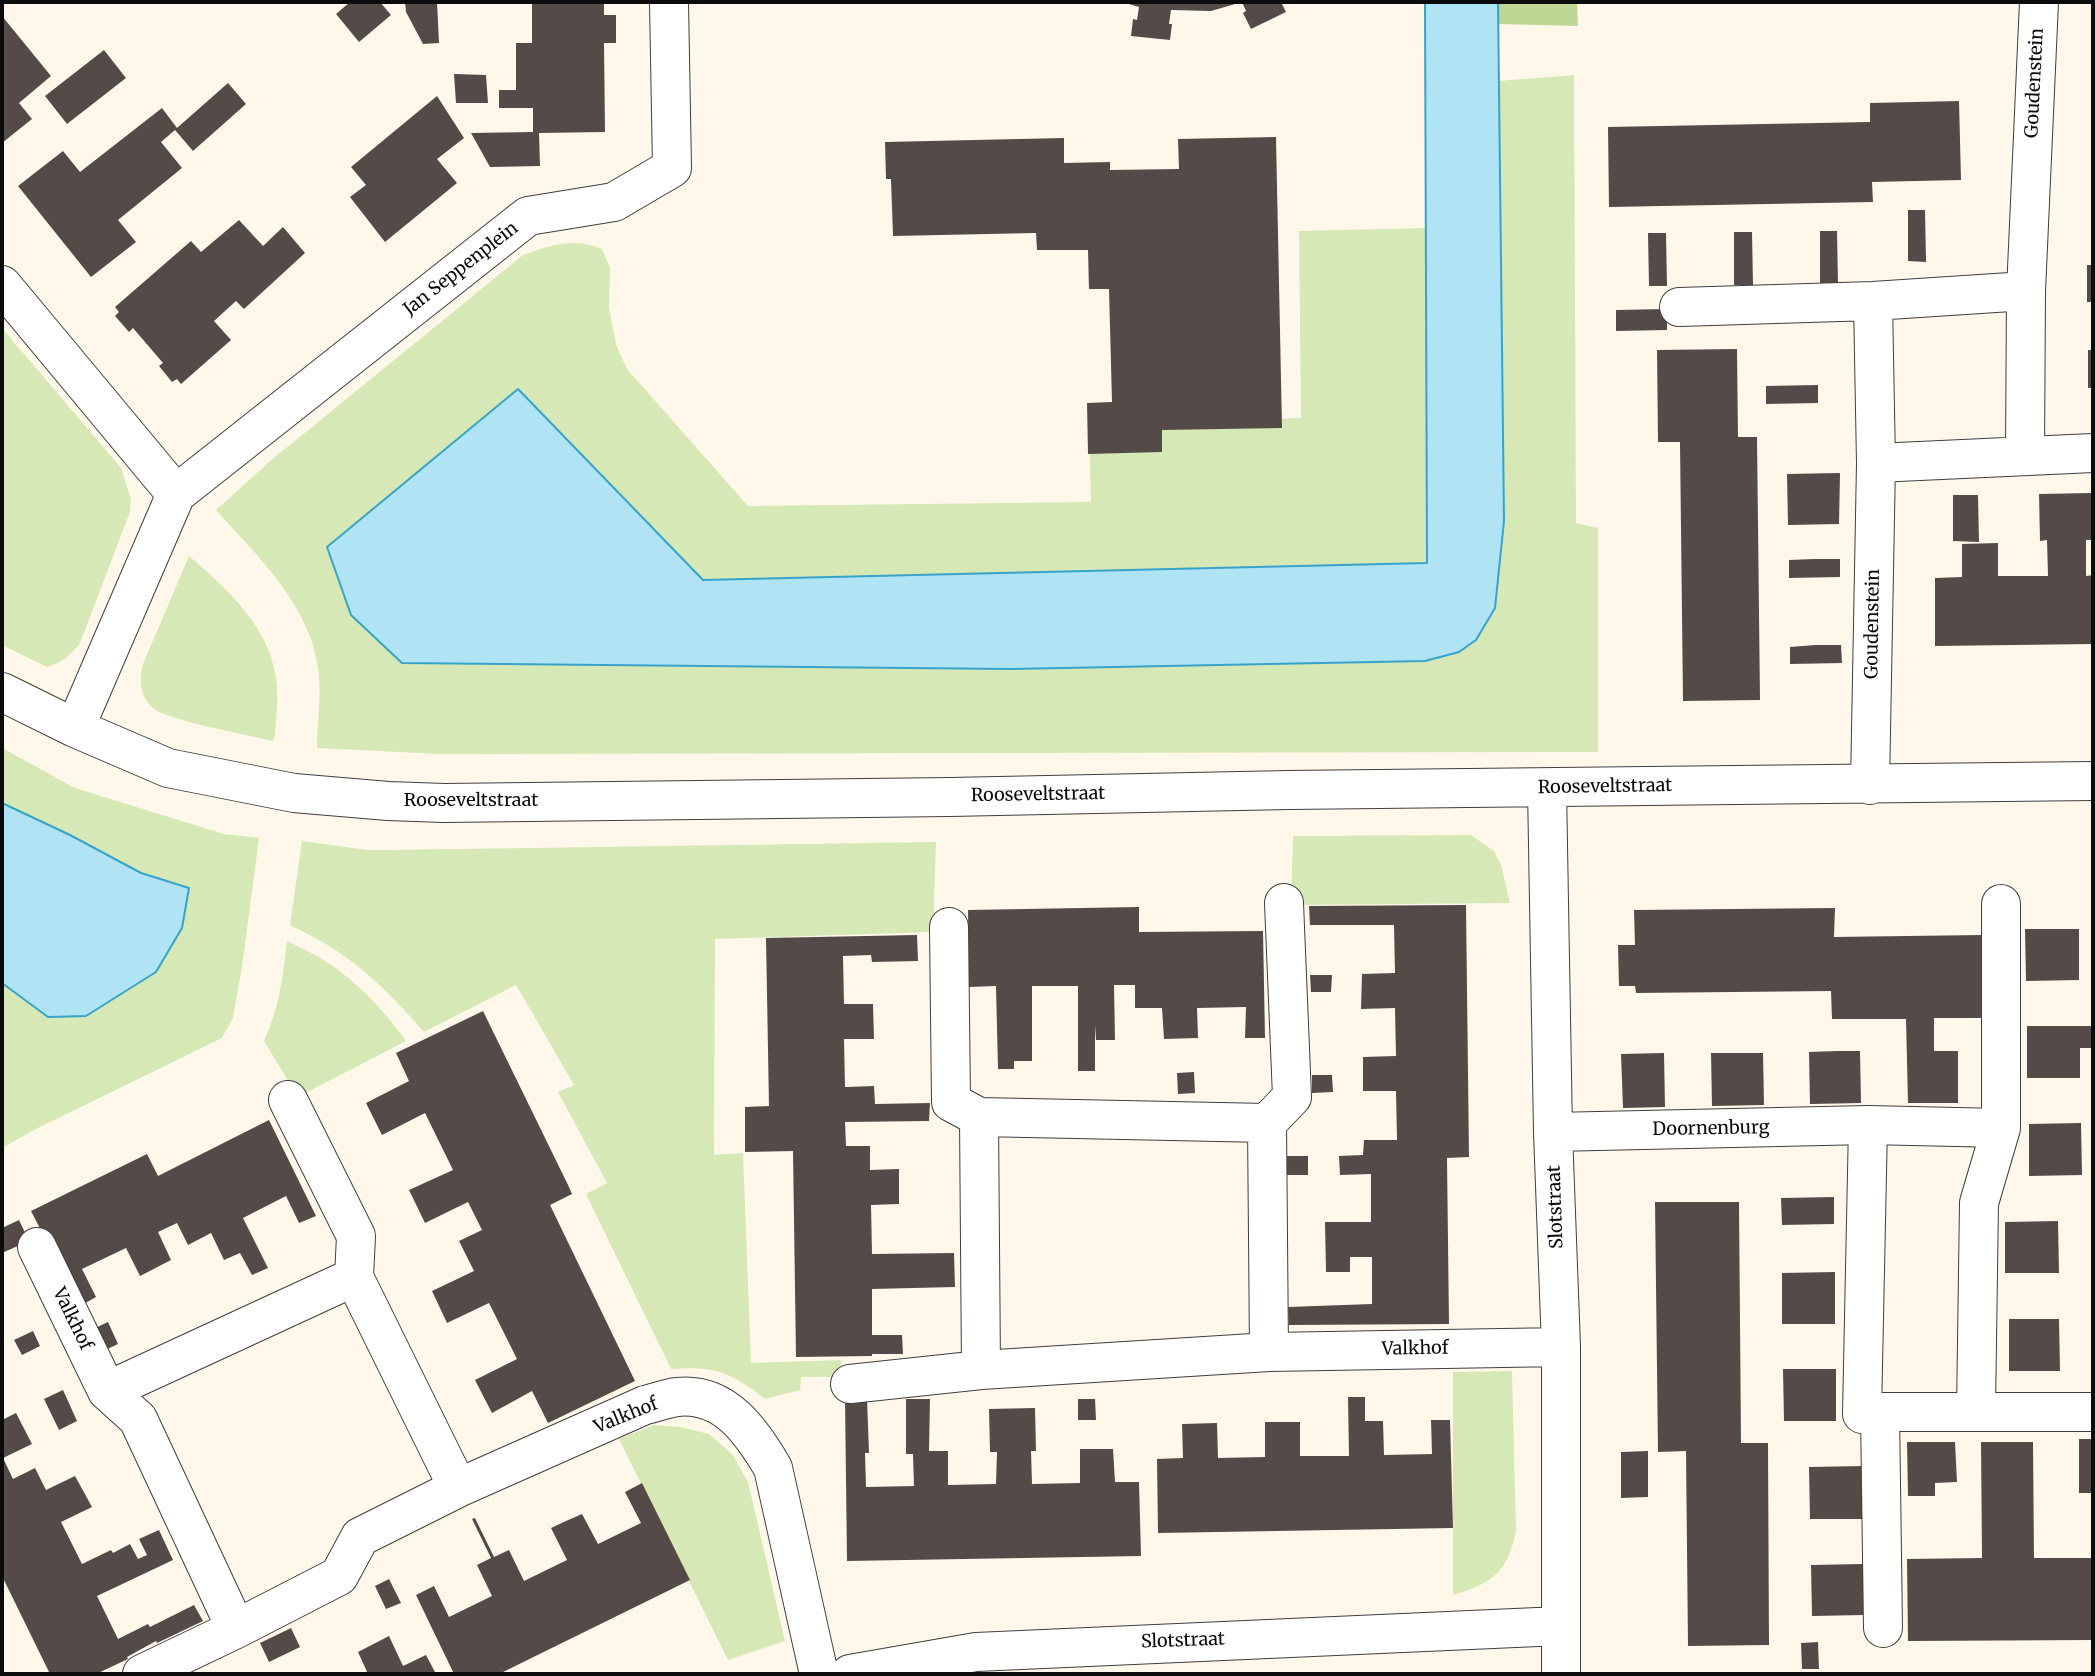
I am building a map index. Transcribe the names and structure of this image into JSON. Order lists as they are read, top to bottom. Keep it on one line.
{"streets":{"street":["Goudenstein","Jan Seppenplein","Rooseveltstraat","Doornenburg","Slotstraat","Valkhof"]},"crossings":[["Goudenstein","Rooseveltstraat"],["Jan Seppenplein","Rooseveltstraat"],["Rooseveltstraat","Slotstraat"],["Doornenburg","Slotstraat"],["Slotstraat","Valkhof"]]}
